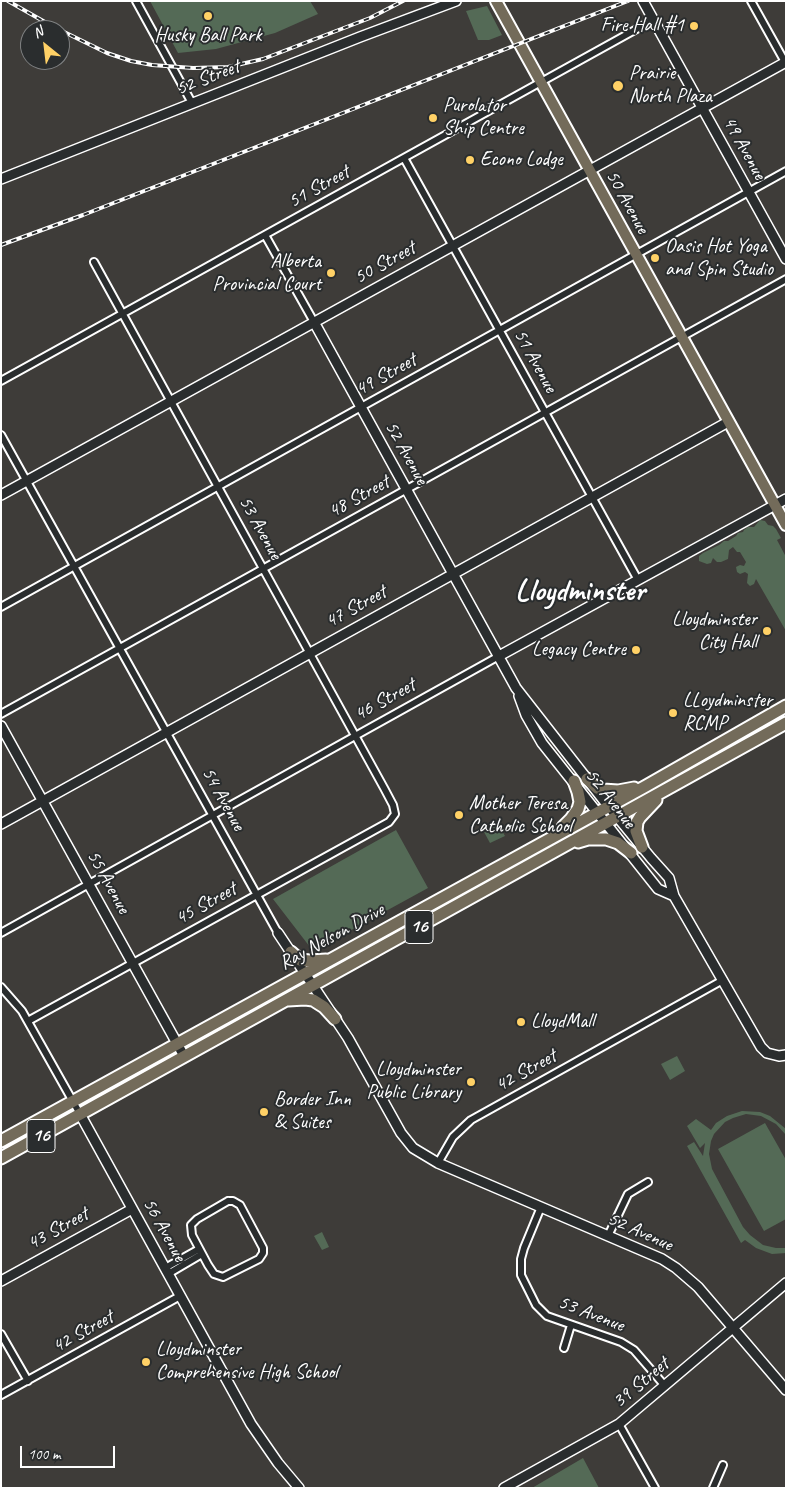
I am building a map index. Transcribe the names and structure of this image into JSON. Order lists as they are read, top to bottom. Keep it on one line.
{"streets":{"highway":["16","Ray Nelson Drive"],"main road":["50 Avenue"],"street":["52 Street","49 Avenue","51 Street","50 Street","51 Avenue","49 Street","52 Avenue","48 Street","53 Avenue","47 Street","46 Street","54 Avenue","55 Avenue","45 Street","42 Street","43 Street","56 Avenue","39 Street"]},"crossings":[["49 Avenue","51 Street"],["49 Avenue","50 Street"],["49 Avenue","49 Street"],["51 Street","50 Avenue"],["51 Street","51 Avenue"],["51 Street","52 Avenue"],["51 Street","53 Avenue"],["50 Avenue","50 Street"],["50 Avenue","49 Street"],["50 Avenue","48 Street"],["50 Avenue","47 Street"],["50 Avenue","46 Street"],["50 Street","51 Avenue"],["50 Street","52 Avenue"],["50 Street","53 Avenue"],["50 Street","54 Avenue"],["51 Avenue","49 Street"],["51 Avenue","48 Street"],["51 Avenue","47 Street"],["51 Avenue","46 Street"],["49 Street","52 Avenue"],["49 Street","53 Avenue"],["49 Street","54 Avenue"],["52 Avenue","48 Street"],["52 Avenue","53 Avenue"],["52 Avenue","47 Street"],["52 Avenue","46 Street"],["52 Avenue","54 Avenue"],["52 Avenue","Ray Nelson Drive"],["52 Avenue","42 Street"],["52 Avenue","39 Street"],["48 Street","53 Avenue"],["48 Street","54 Avenue"],["53 Avenue","47 Street"],["53 Avenue","46 Street"],["53 Avenue","45 Street"],["53 Avenue","39 Street"],["47 Street","54 Avenue"],["47 Street","55 Avenue"],["46 Street","54 Avenue"],["46 Street","55 Avenue"],["54 Avenue","45 Street"],["54 Avenue","Ray Nelson Drive"],["54 Avenue","42 Street"],["55 Avenue","45 Street"],["55 Avenue","Ray Nelson Drive"],["45 Street","56 Avenue"],["Ray Nelson Drive","56 Avenue"],["42 Street","56 Avenue"],["43 Street","56 Avenue"]],"districts":["Lloydminster"],"places":["Husky Ball Park","Fire Hall #1","Prairie North Plaza","Purolator Ship Centre","Econo Lodge","Oasis Hot Yoga and Spin Studio","Alberta Provincial Court","Lloydminster City Hall","Legacy Centre","LLoydminster RCMP","Mother Teresa Catholic School","LloydMall","Lloydminster Public Library","Border Inn & Suites","Lloydminster Comprehensive High School"],"scale_bar":"100 m","north":"top left"}
